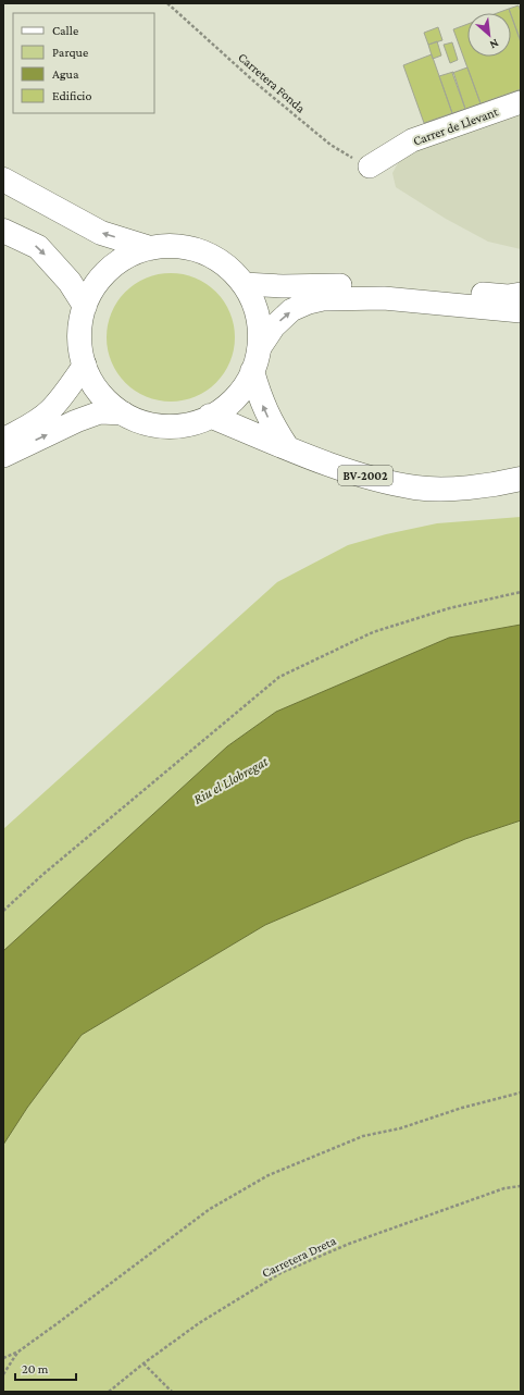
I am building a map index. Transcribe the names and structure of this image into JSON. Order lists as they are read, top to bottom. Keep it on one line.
{"streets":{"main road":["BV-2002"],"street":["Carrer de Llevant"],"path":["Carretera Fonda","Carretera Dreta"]},"crossings":[["Carretera Fonda","Carrer de Llevant"]],"water":["Riu el Llobregat"],"legend":["Calle","Parque","Agua","Edificio"],"scale_bar":"20 m","north":"bottom right"}
